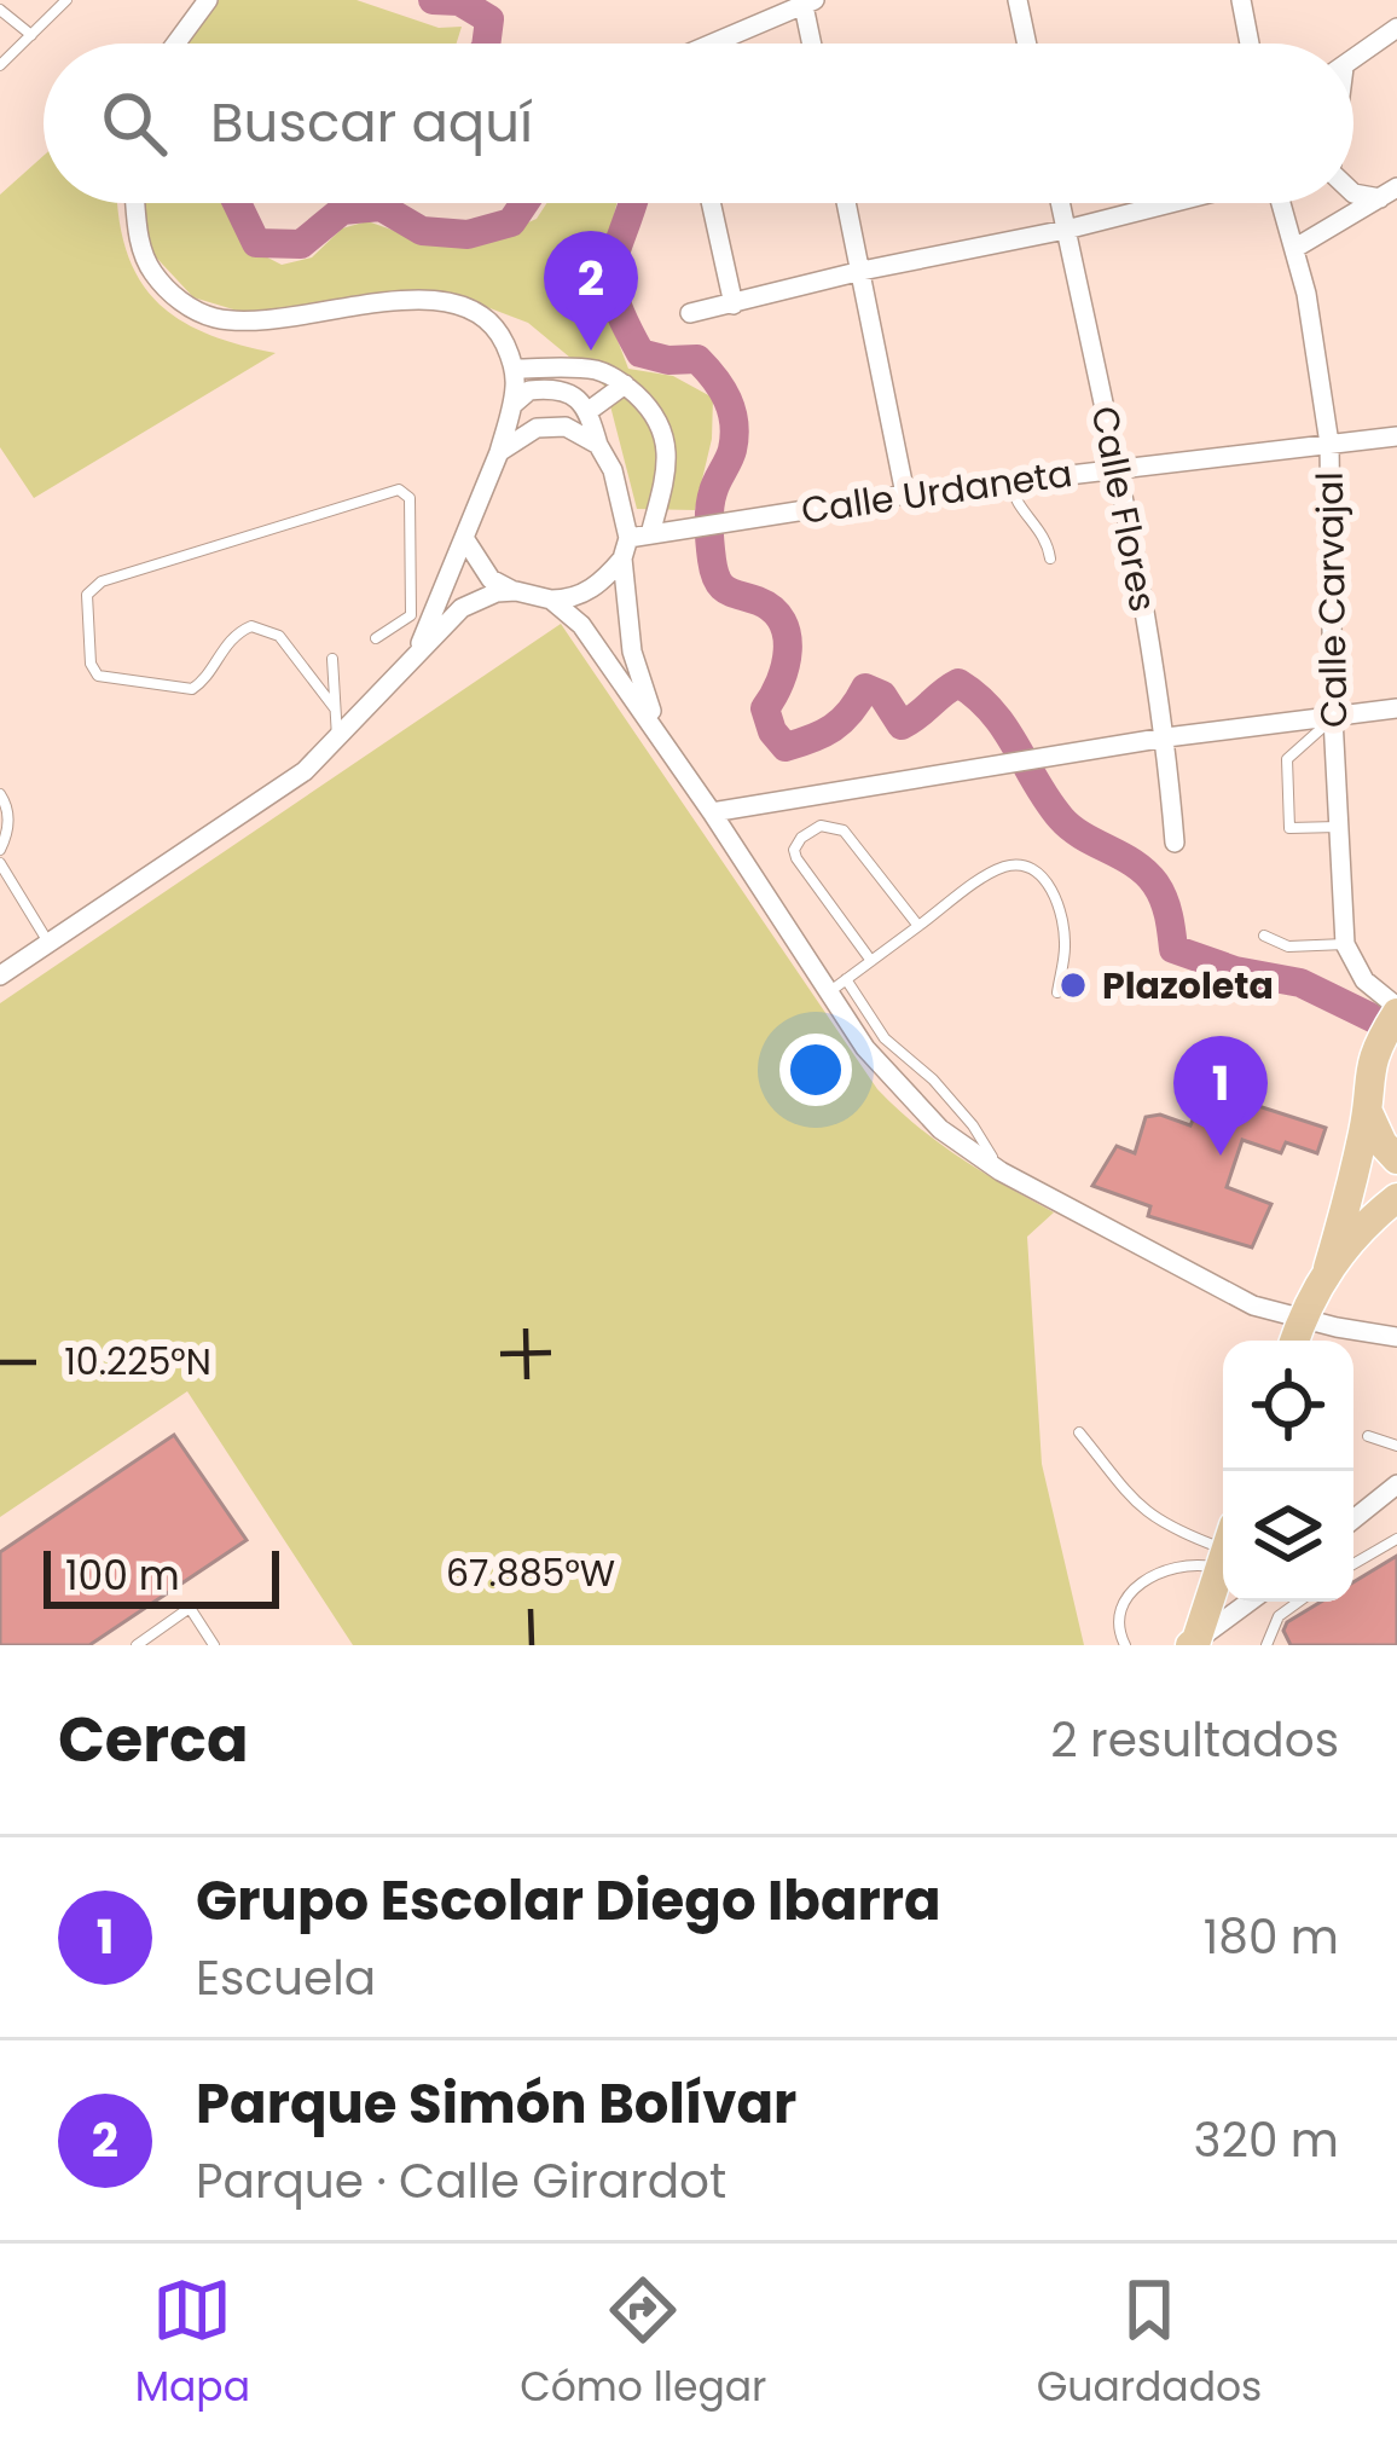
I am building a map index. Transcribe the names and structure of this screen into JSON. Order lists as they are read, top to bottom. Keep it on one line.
{"streets":{"street":["Calle Urdaneta","Calle Flores","Calle Carvajal"]},"crossings":[["Calle Urdaneta","Calle Flores"],["Calle Urdaneta","Calle Carvajal"]],"places":["Plazoleta"],"scale_bar":"100 m","page":{"search":"Buscar aquí","pins":["2","1"],"scale":"100 m","heading":["Cerca","2 resultados"],"list":[{"mark":"1","name":"Grupo Escolar Diego Ibarra","note":"Escuela","value":"180 m"},{"mark":"2","name":"Parque Simón Bolívar","note":"Parque · Calle Girardot","value":"320 m"}],"nav":["Mapa","Cómo llegar","Guardados"]},"coordinates":["10.225°N","67.885°W"]}
